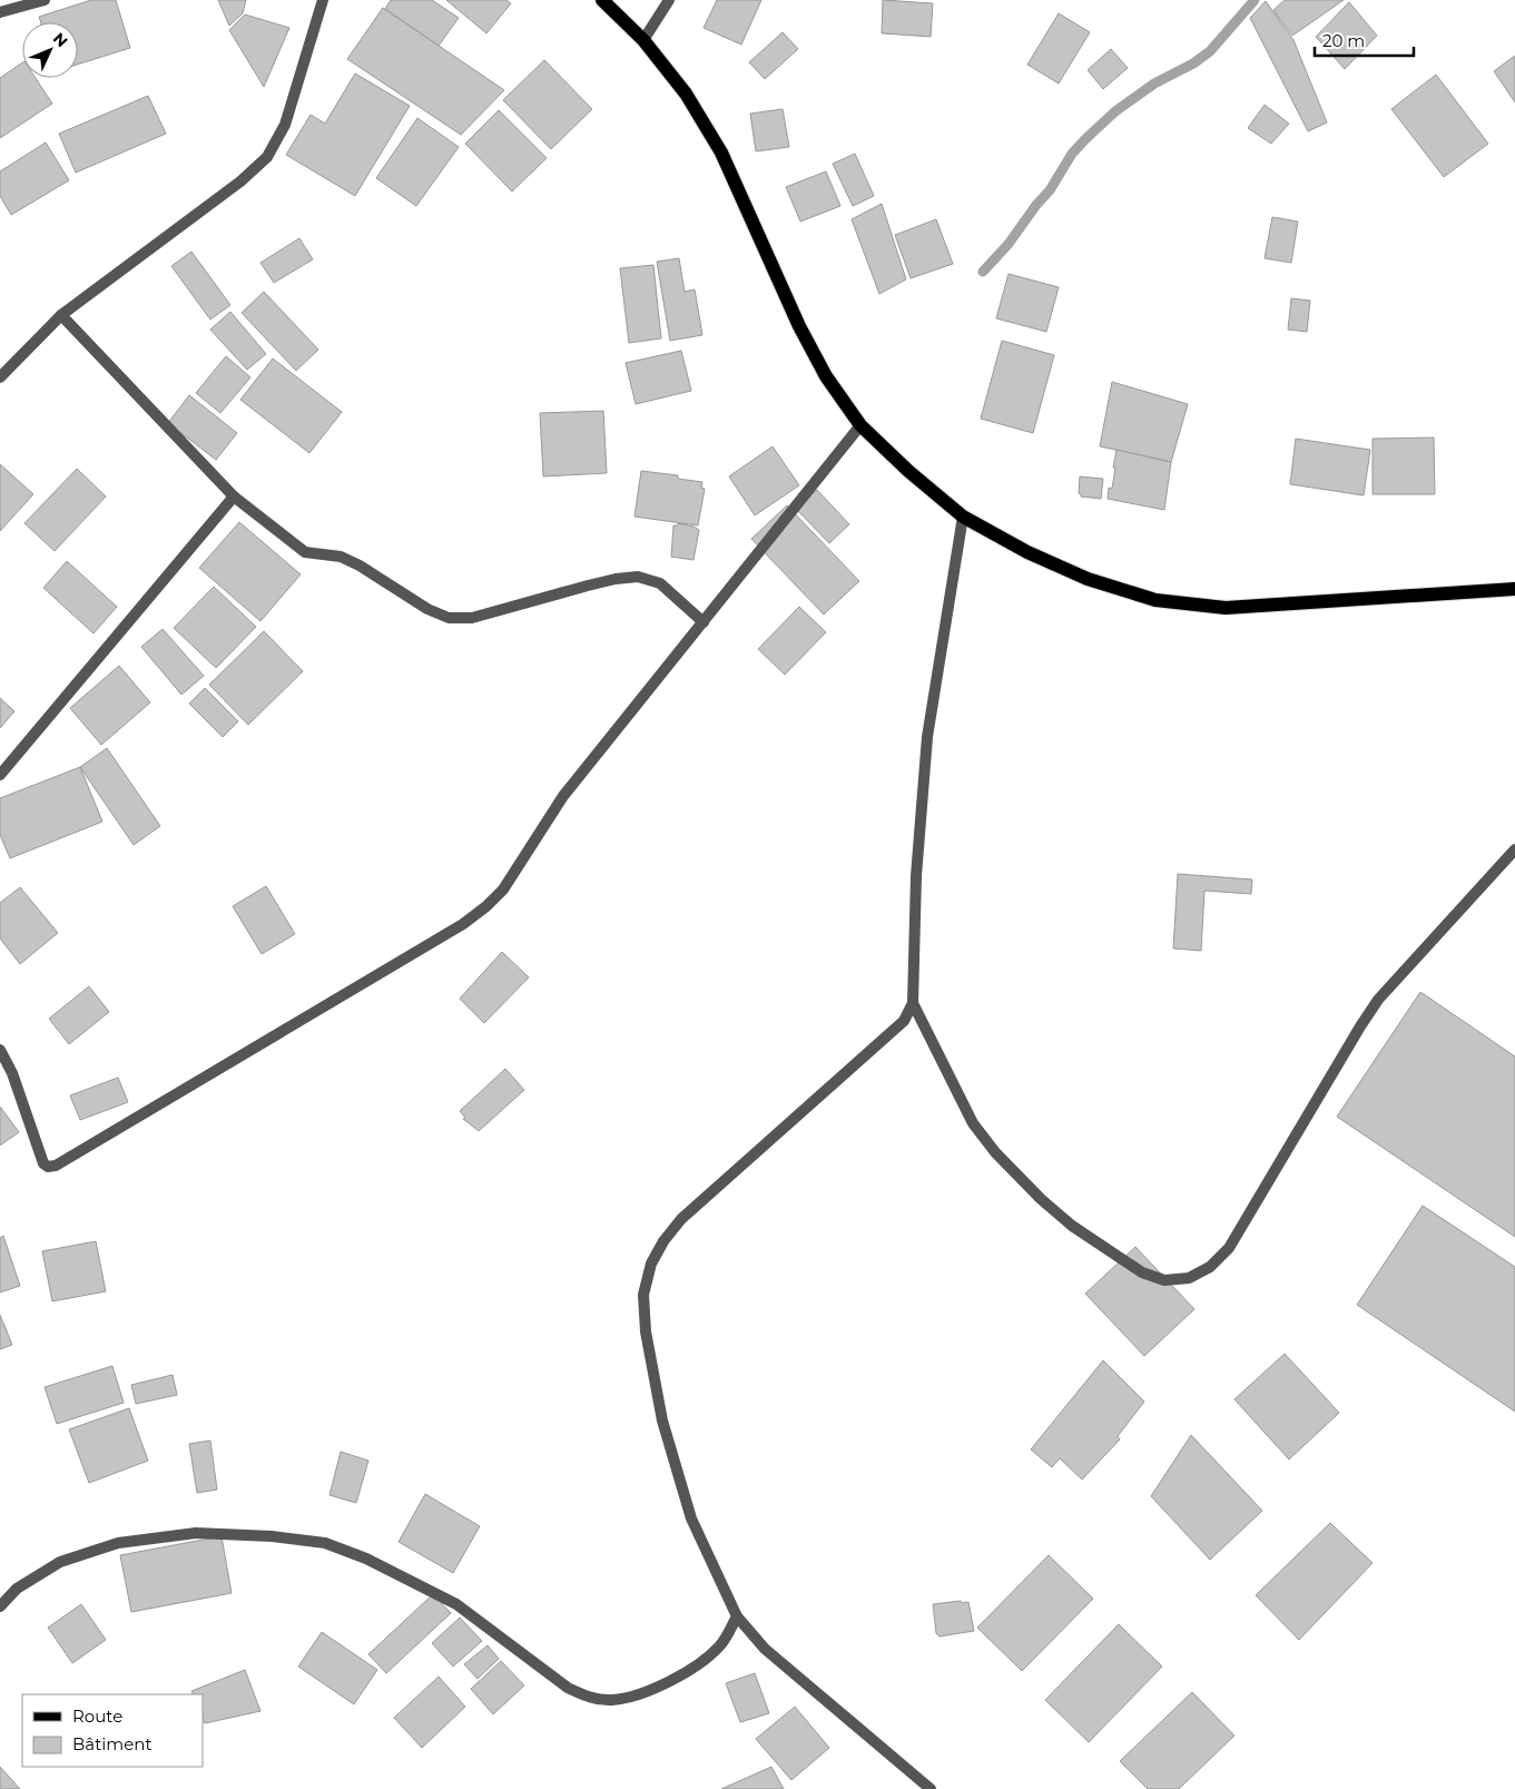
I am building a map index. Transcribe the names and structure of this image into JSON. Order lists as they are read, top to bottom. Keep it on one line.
{"legend":["Route","Bâtiment"],"scale_bar":"20 m","north":"top right"}
